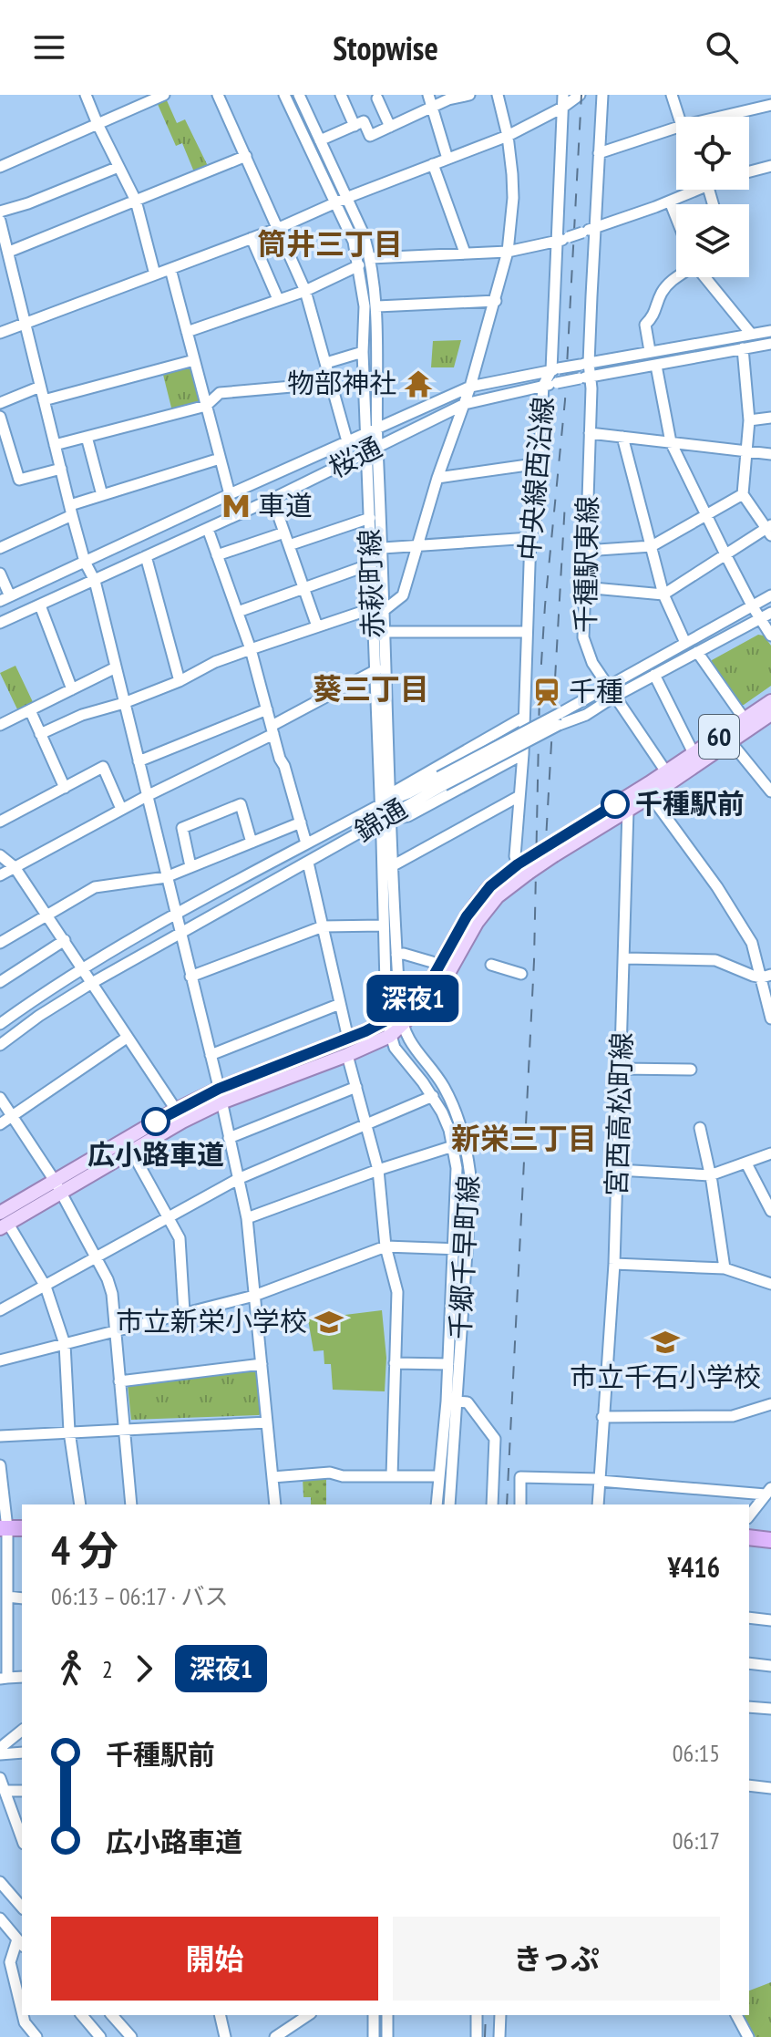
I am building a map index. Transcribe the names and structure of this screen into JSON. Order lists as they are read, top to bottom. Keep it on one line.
{"streets":{"main road":["60"],"street":["桜通","中央線西沿線","千種駅東線","赤萩町線","錦通","宮西高松町線","千郷千早町線"]},"crossings":[["桜通","中央線西沿線"],["桜通","千種駅東線"],["桜通","赤萩町線"],["中央線西沿線","60"],["千種駅東線","60"],["千種駅東線","錦通"],["赤萩町線","60"],["赤萩町線","錦通"],["赤萩町線","千郷千早町線"],["60","宮西高松町線"],["60","千郷千早町線"]],"districts":["筒井三丁目","葵三丁目","新栄三丁目"],"places":{"temple":["物部神社"],"metro station":["車道"],"station":["千種"],"other":["千種駅前","広小路車道"],"school or university":["市立新栄小学校","市立千石小学校"]},"lines":["bus line 深夜1"],"page":{"header":"Stopwise","on_map":"深夜1","heading":["4 分","06:13 – 06:17 · バス","¥416"],"legs":["2","深夜1"],"list":[{"name":"千種駅前","value":"06:15"},{"name":"広小路車道","value":"06:17"}],"buttons":["開始","きっぷ"]}}
